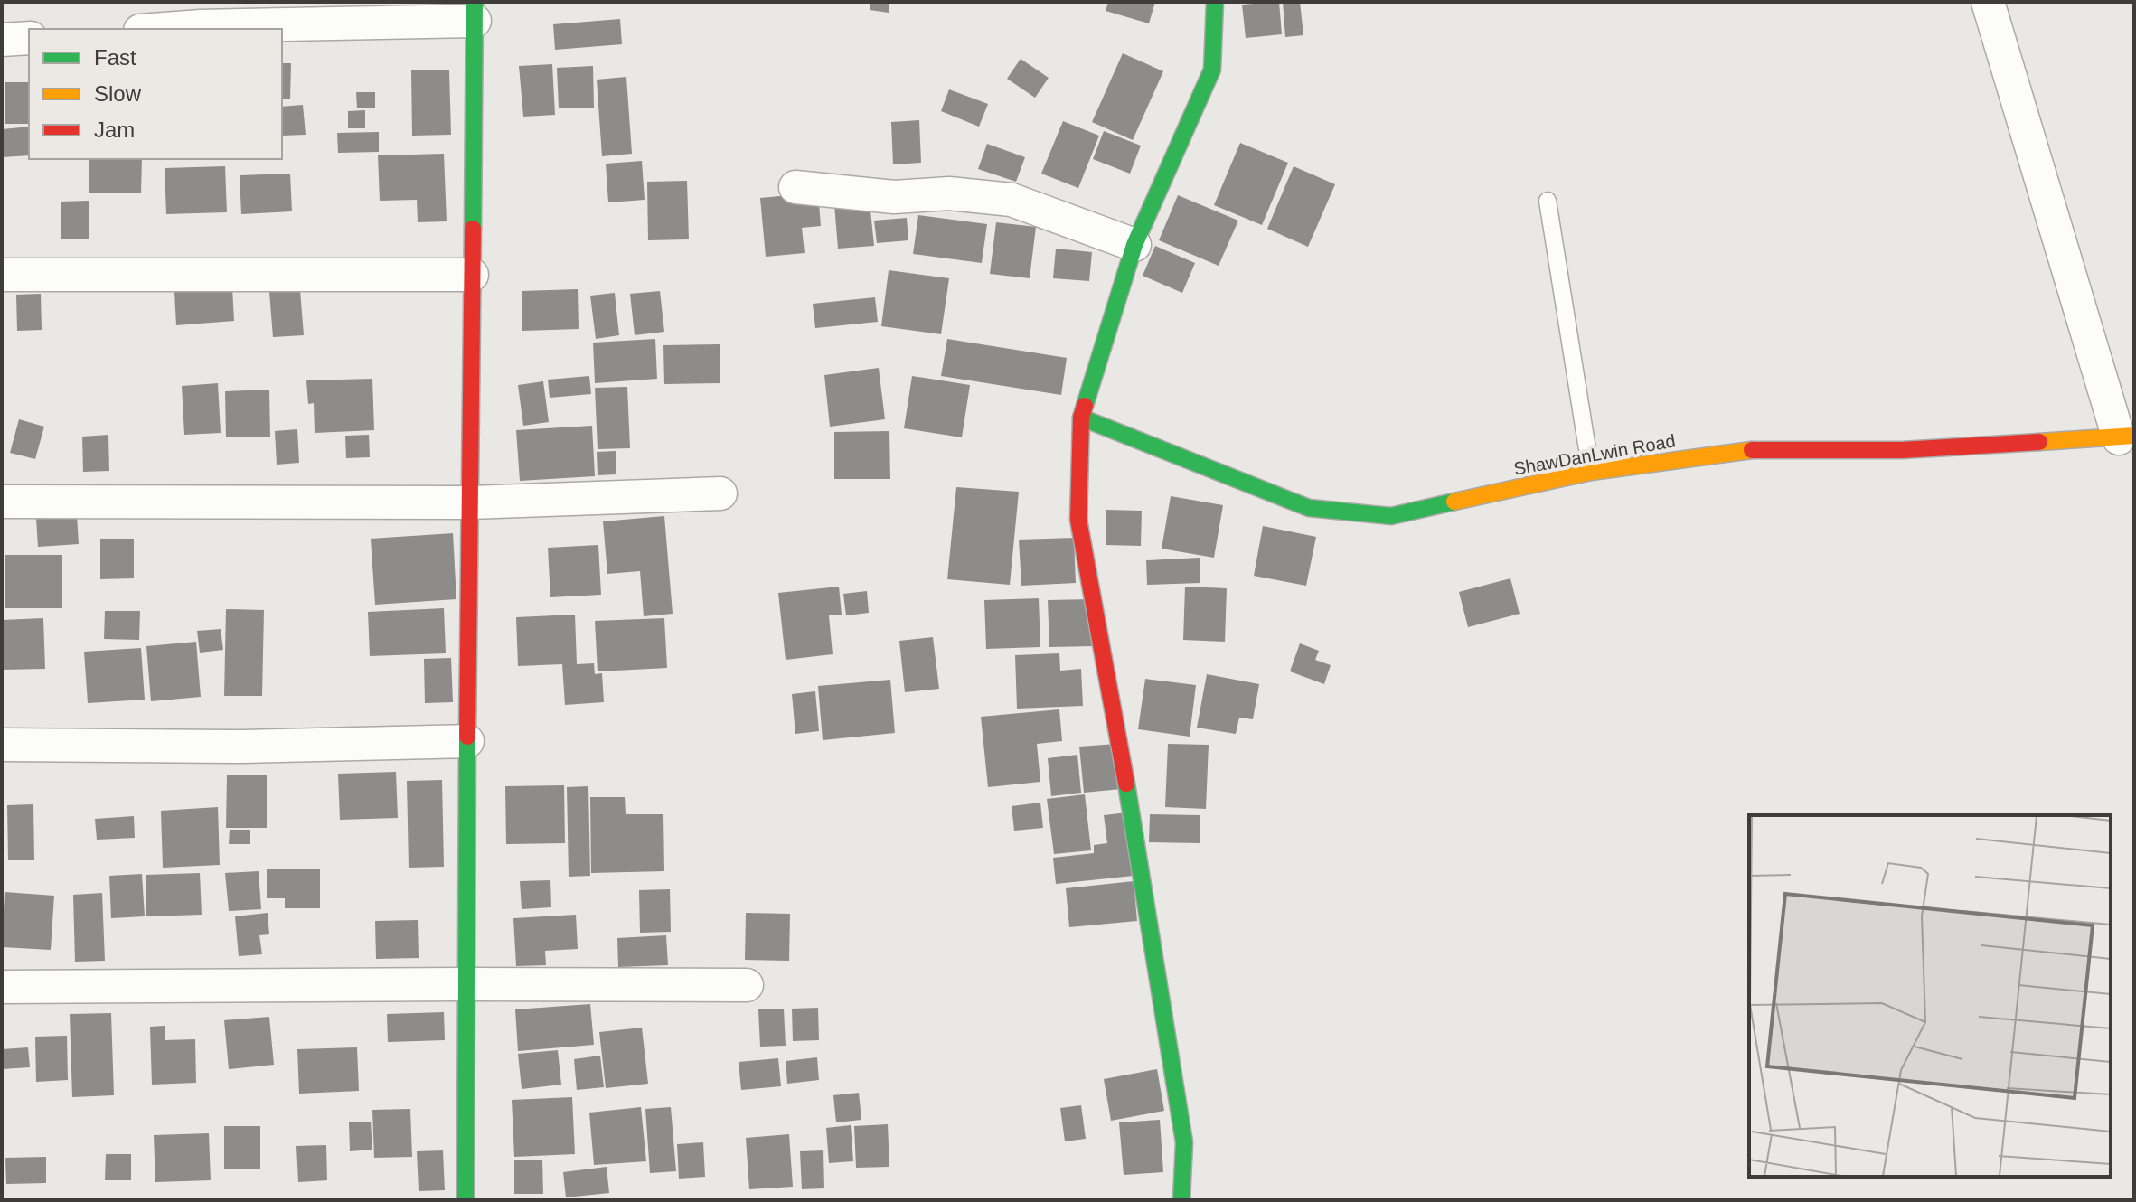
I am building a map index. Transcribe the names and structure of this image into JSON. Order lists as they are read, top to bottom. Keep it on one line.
{"streets":{"street":["ShawDanLwin Road"]},"legend":["Fast","Slow","Jam"]}
